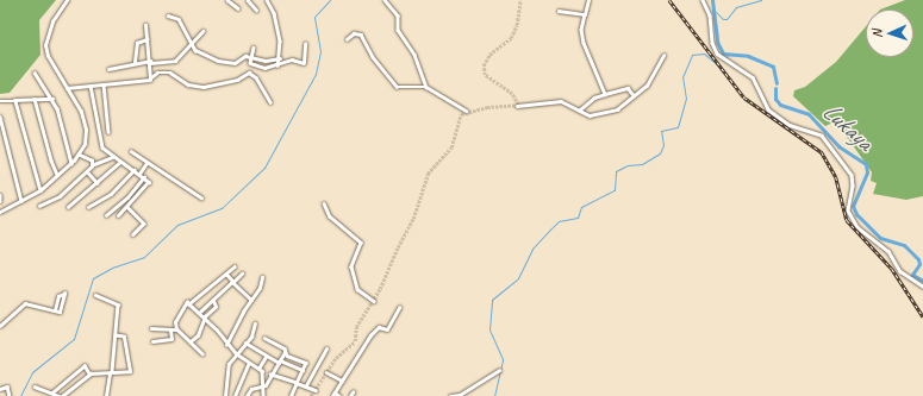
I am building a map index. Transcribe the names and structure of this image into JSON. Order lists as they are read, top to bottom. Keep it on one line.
{"water":["Lukaya"],"north":"left"}
